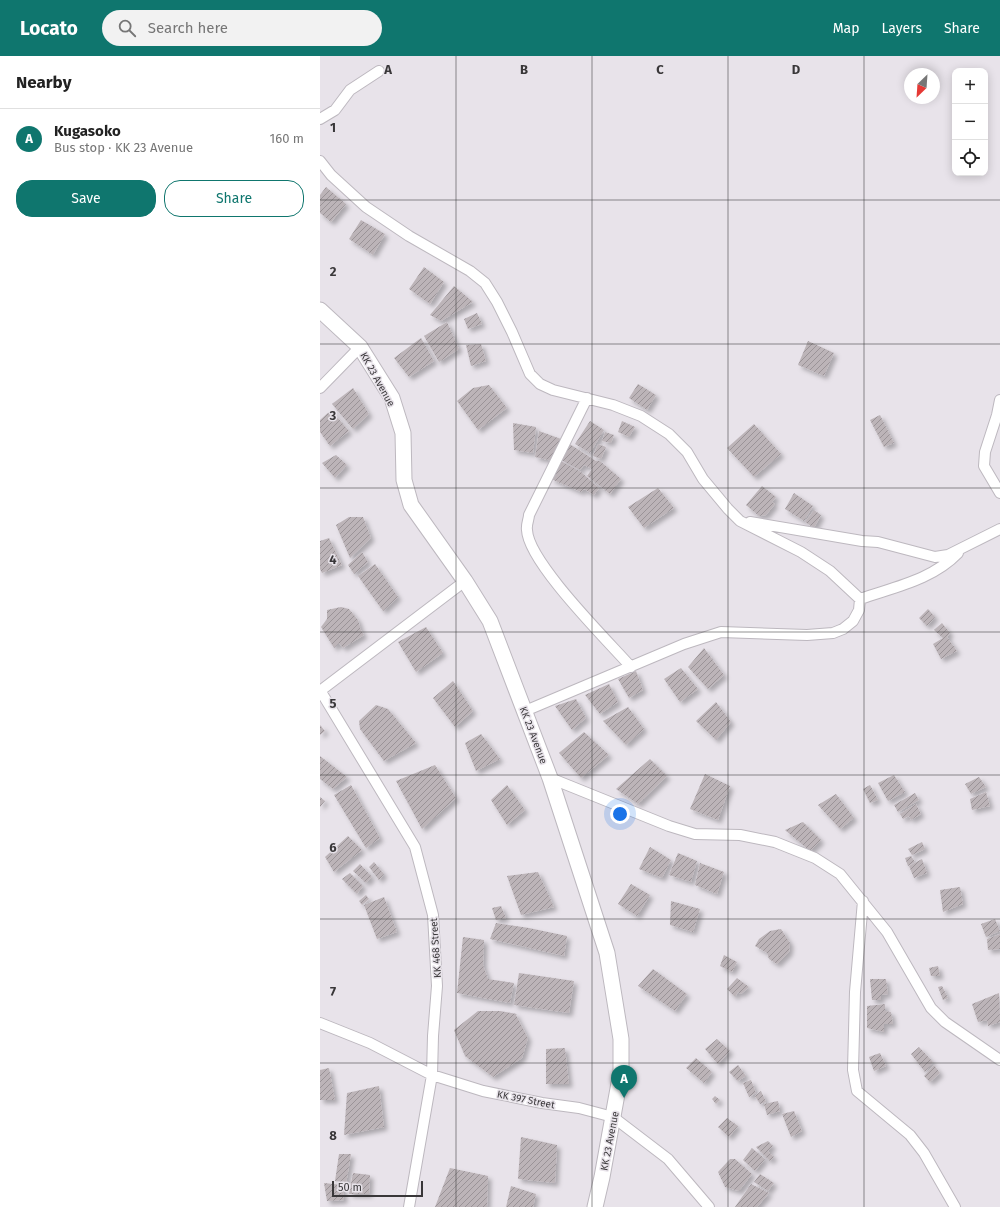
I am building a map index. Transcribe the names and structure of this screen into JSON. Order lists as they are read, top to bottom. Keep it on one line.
{"streets":{"main road":["KK 23 Avenue"],"street":["KK 468 Street","KK 397 Street"]},"crossings":[["KK 23 Avenue","KK 397 Street"],["KK 468 Street","KK 397 Street"]],"scale_bar":"50 m","north":"bottom left","page":{"header":"Locato","search":"Search here","nav":["Map","Layers","Share"],"heading":"Nearby","map_buttons":["+","−"],"list":[{"mark":"A","name":"Kugasoko","note":"Bus stop · KK 23 Avenue","value":"160 m"}],"buttons":["Save","Share"],"pins":"A","scale":"50 m"},"grid":{"columns":["A","B","C","D"],"rows":["1","2","3","4","5","6","7","8"]}}
